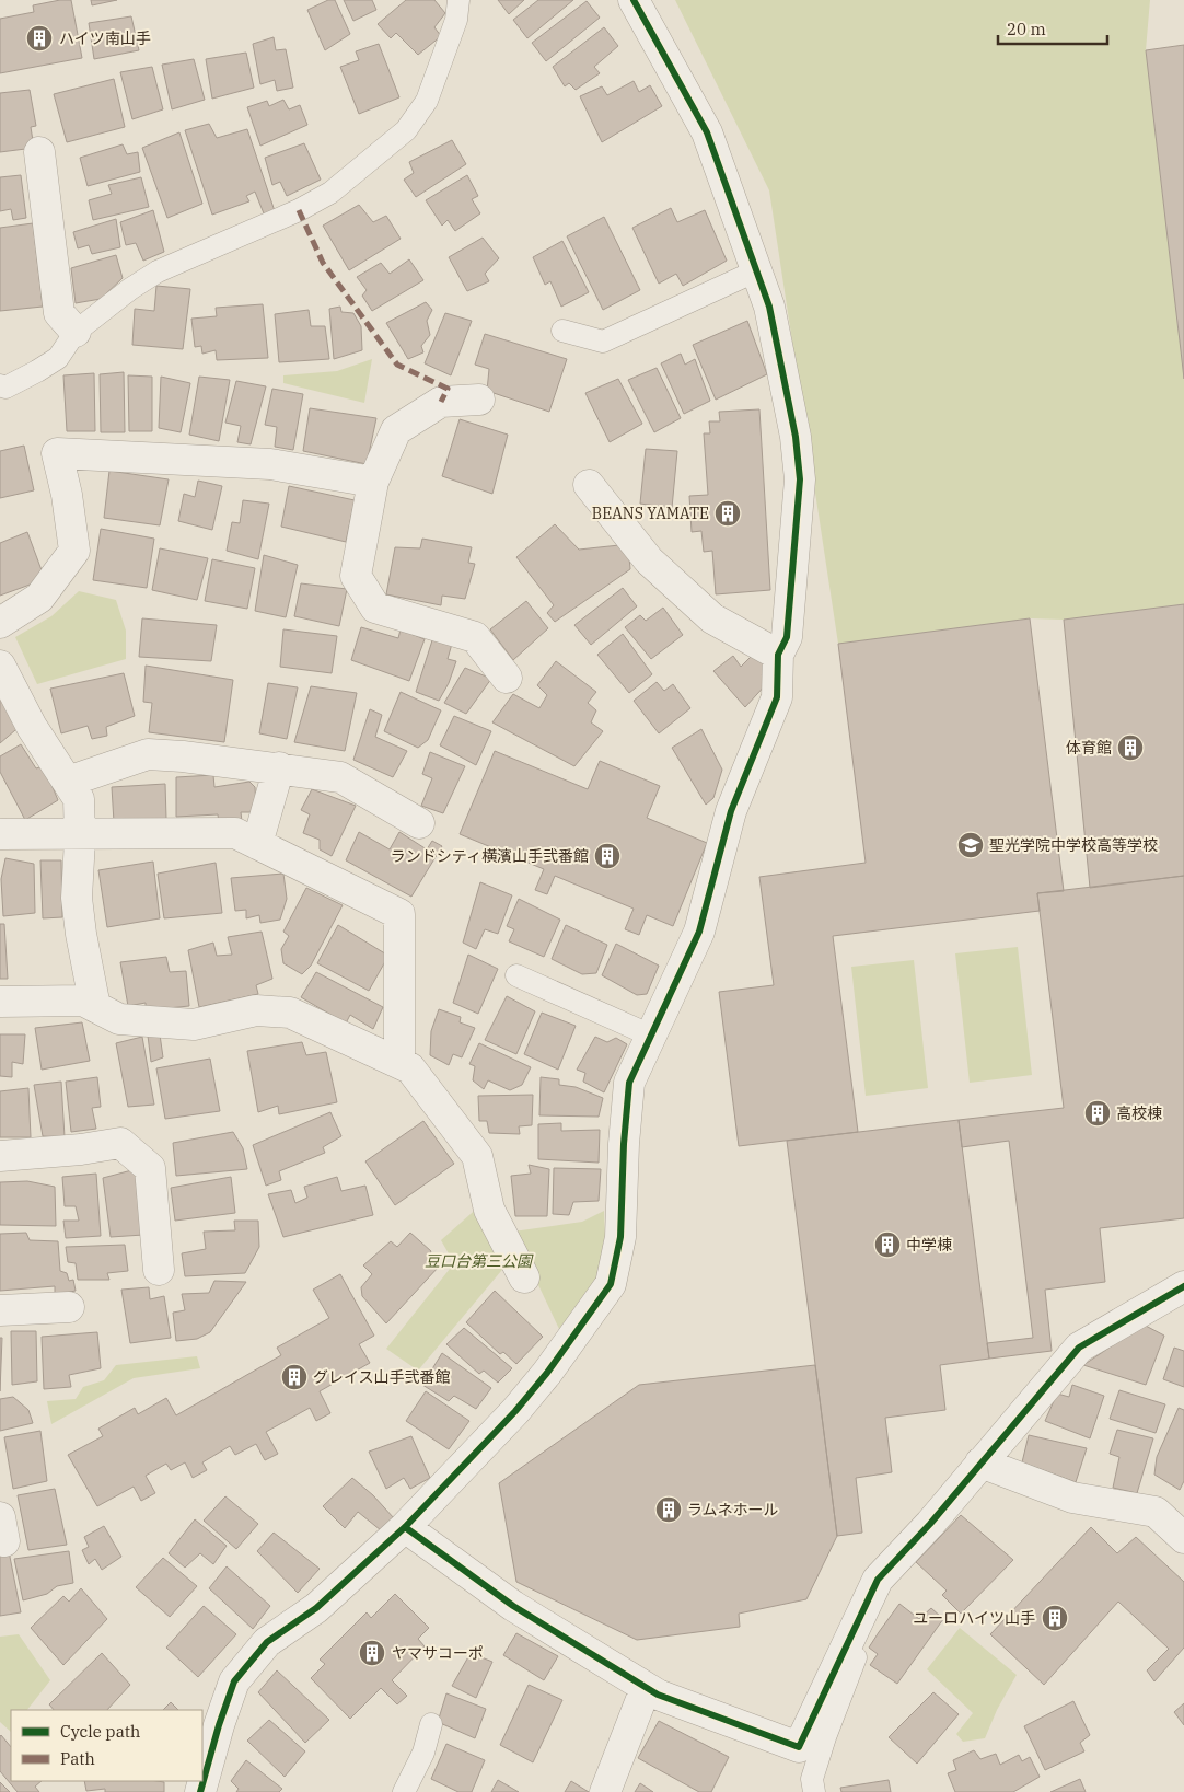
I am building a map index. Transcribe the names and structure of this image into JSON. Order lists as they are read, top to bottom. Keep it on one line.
{"parks":["豆口台第三公園"],"places":{"building":["ハイツ南山手","BEANS YAMATE","体育館","ランドシティ横濱山手弐番館","高校棟","中学棟","グレイス山手弐番館","ラムネホール","ユーロハイツ山手","ヤマサコーポ"],"school or university":["聖光学院中学校高等学校"]},"legend":["Cycle path","Path"],"scale_bar":"20 m"}
